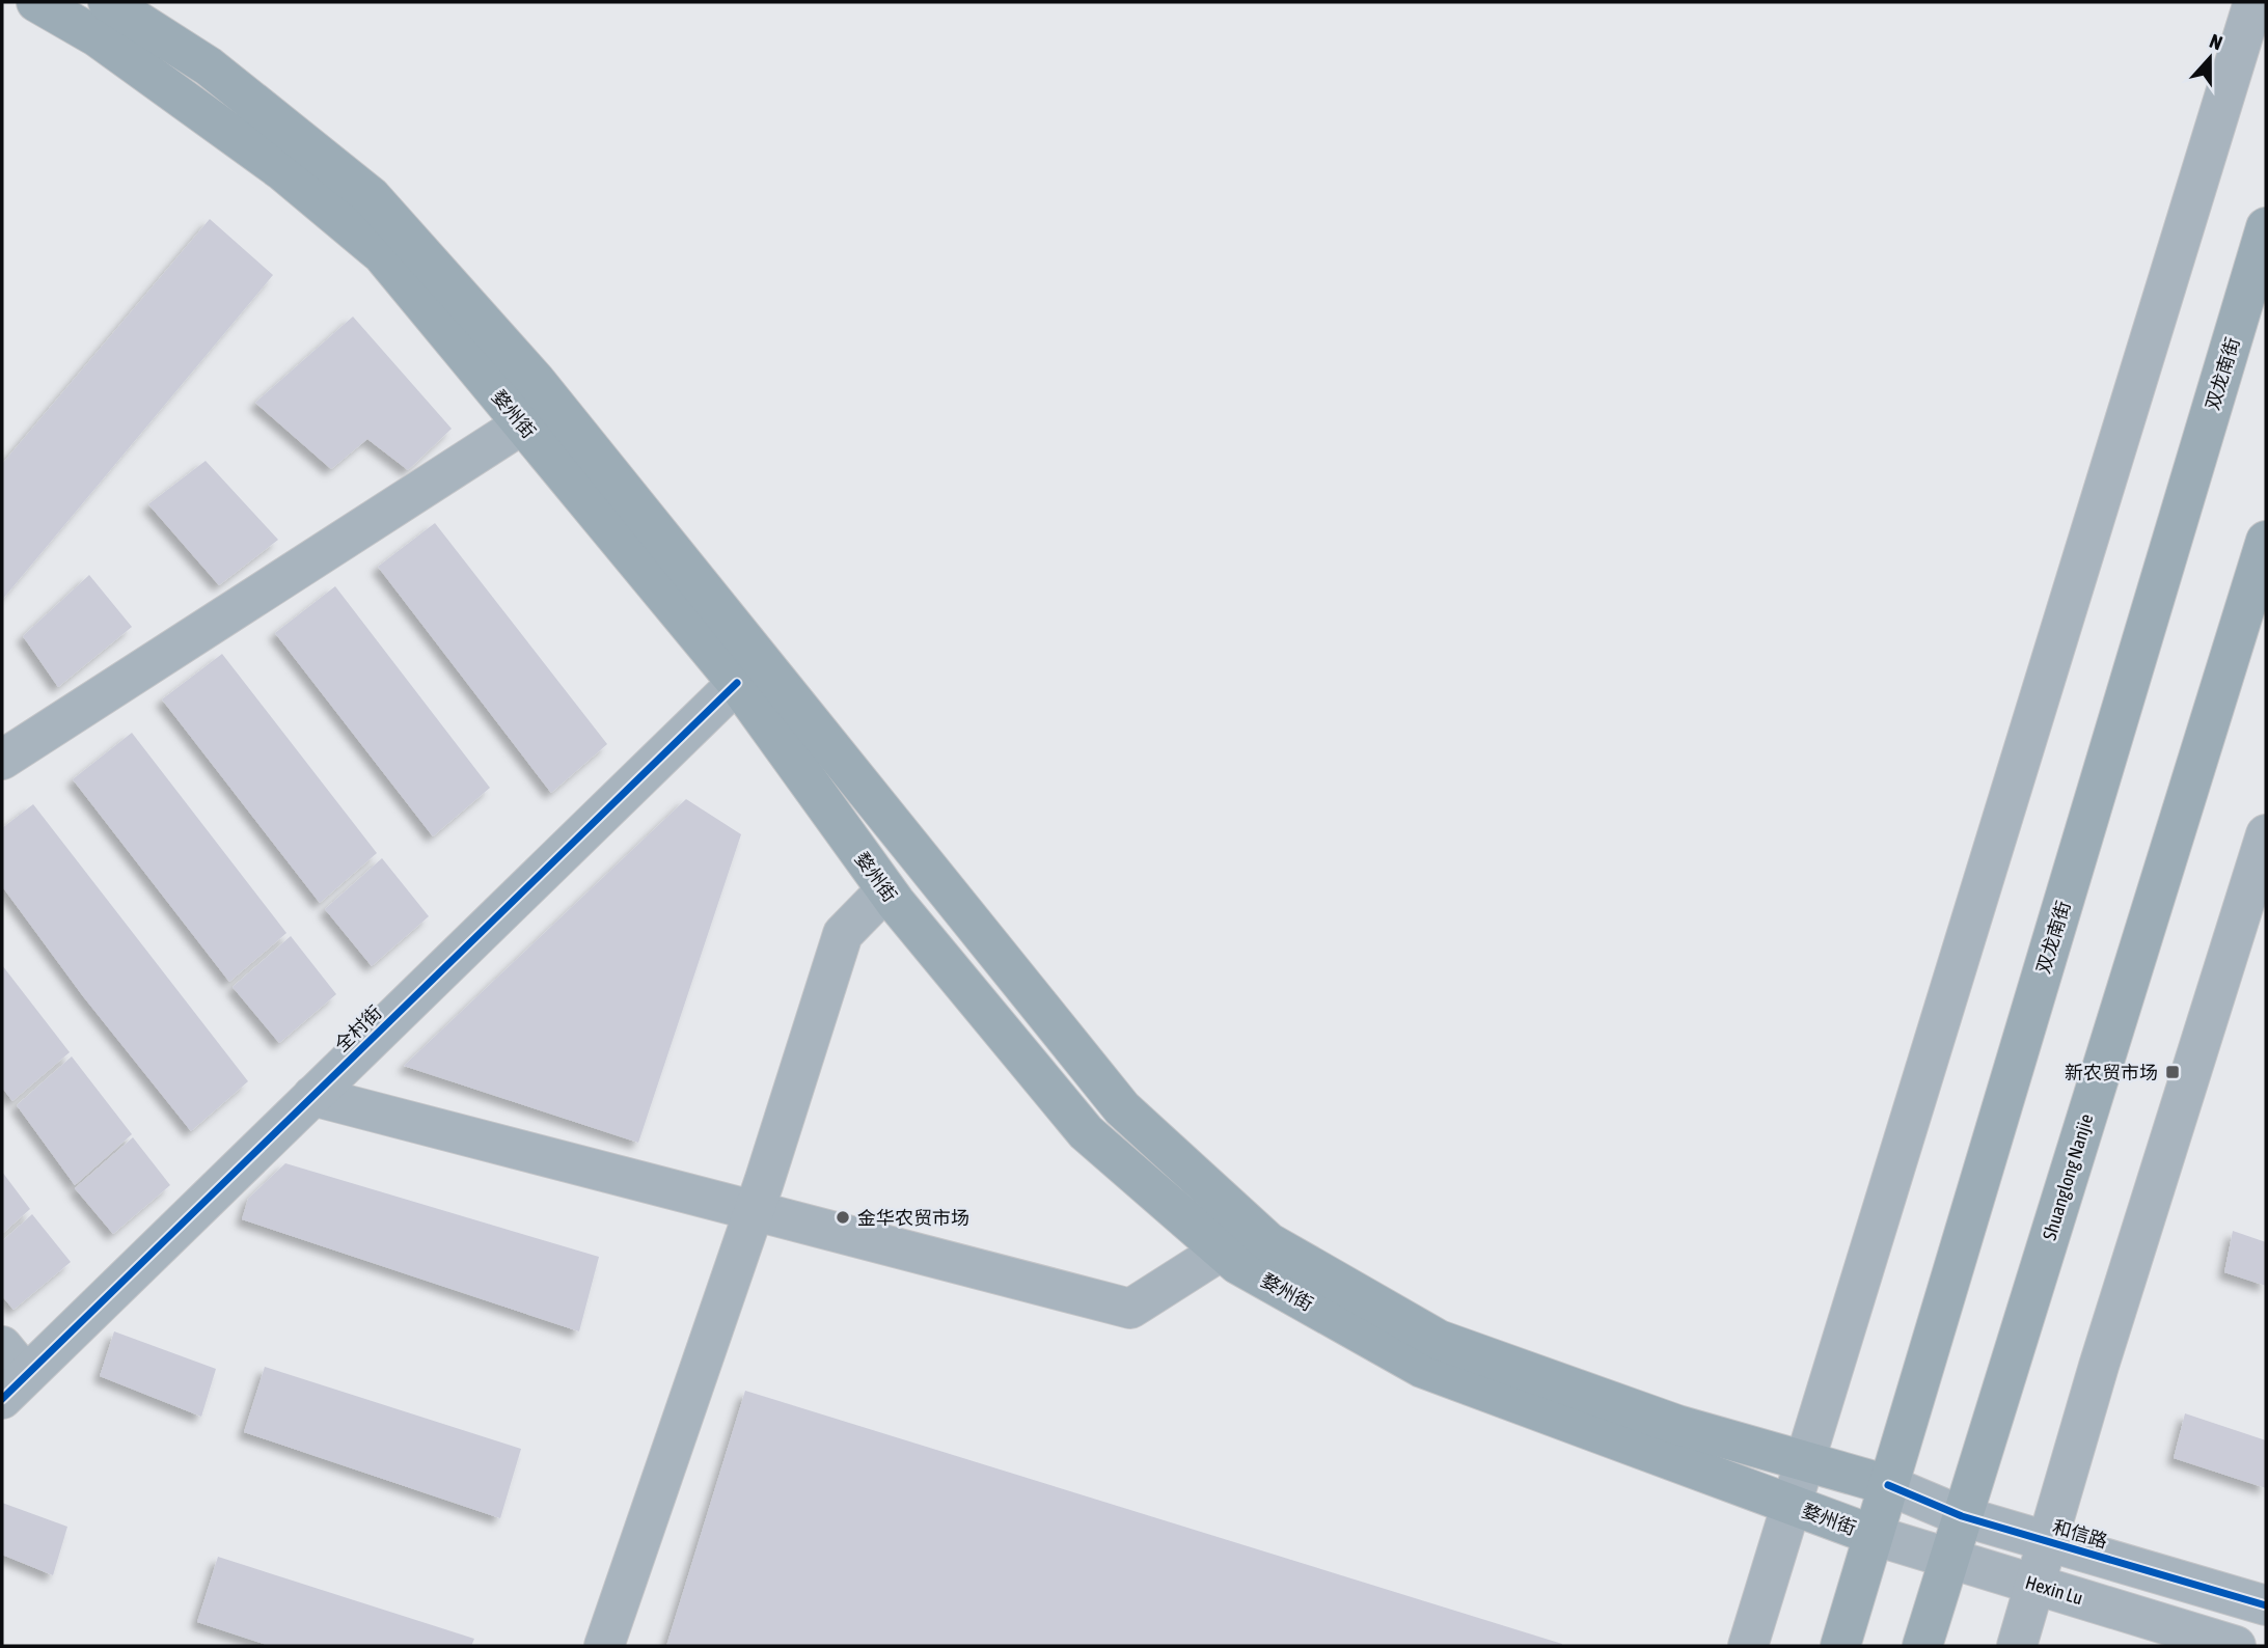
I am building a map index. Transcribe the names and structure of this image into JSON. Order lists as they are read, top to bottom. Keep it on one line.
{"streets":{"main road":["双龙南街","婺州街","Shuanglong Nanjie"],"street":["全村街","和信路","Hexin Lu"]},"crossings":[["双龙南街","婺州街"],["双龙南街","和信路"],["双龙南街","Hexin Lu"],["婺州街","全村街"],["婺州街","和信路"],["婺州街","Hexin Lu"],["Shuanglong Nanjie","和信路"],["Shuanglong Nanjie","Hexin Lu"]],"places":{"transit":["新农贸市场"],"other":["金华农贸市场"]},"north":"top"}
